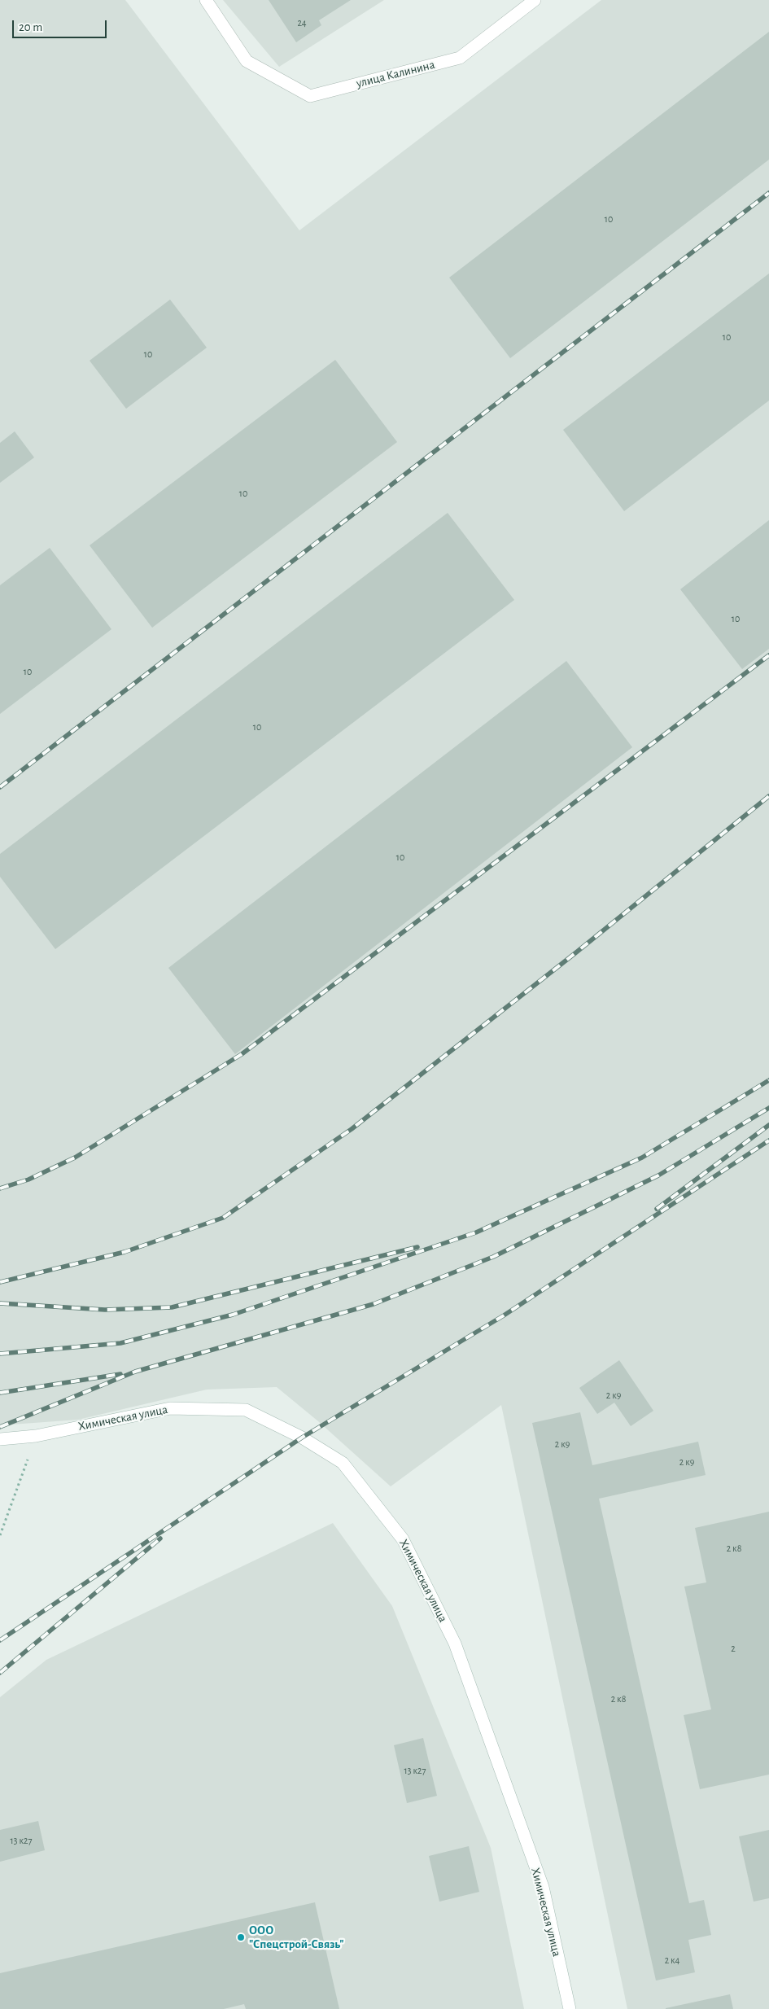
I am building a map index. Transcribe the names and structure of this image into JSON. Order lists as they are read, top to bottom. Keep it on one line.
{"streets":{"street":["улица Калинина","Химическая улица"]},"places":["ООО \"Спецстрой-Связь\""],"house_numbers":["24","10","10","10","10","10","10","10","10","2 к9","2 к9","2 к9","2 к8","2","2 к8","13 к27","13 к27","2 к4"],"scale_bar":"20 m"}
